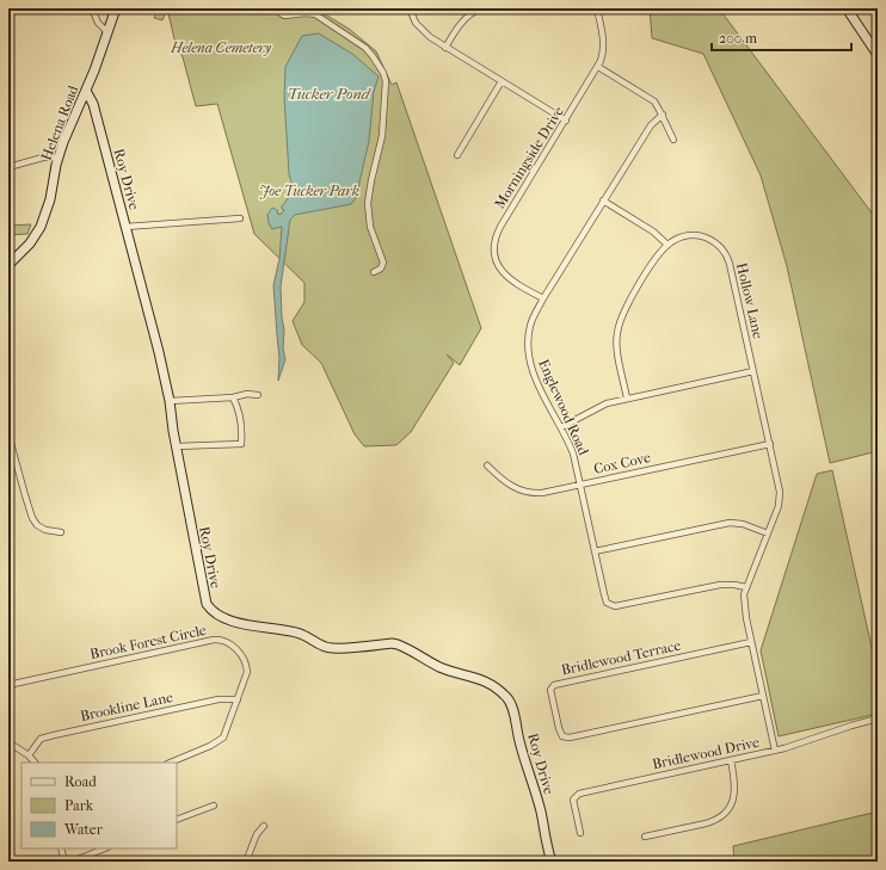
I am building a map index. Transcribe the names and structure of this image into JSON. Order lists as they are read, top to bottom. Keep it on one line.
{"streets":{"street":["Helena Road","Morningside Drive","Roy Drive","Hollow Lane","Englewood Road","Cox Cove","Brook Forest Circle","Bridlewood Terrace","Brookline Lane","Bridlewood Drive"]},"crossings":[["Helena Road","Roy Drive"],["Morningside Drive","Englewood Road"],["Hollow Lane","Englewood Road"],["Hollow Lane","Cox Cove"],["Hollow Lane","Bridlewood Terrace"],["Hollow Lane","Bridlewood Drive"],["Englewood Road","Cox Cove"],["Brook Forest Circle","Brookline Lane"]],"water":["Tucker Pond"],"parks":["Helena Cemetery","Joe Tucker Park"],"legend":["Road","Park","Water"],"scale_bar":"200 m"}
